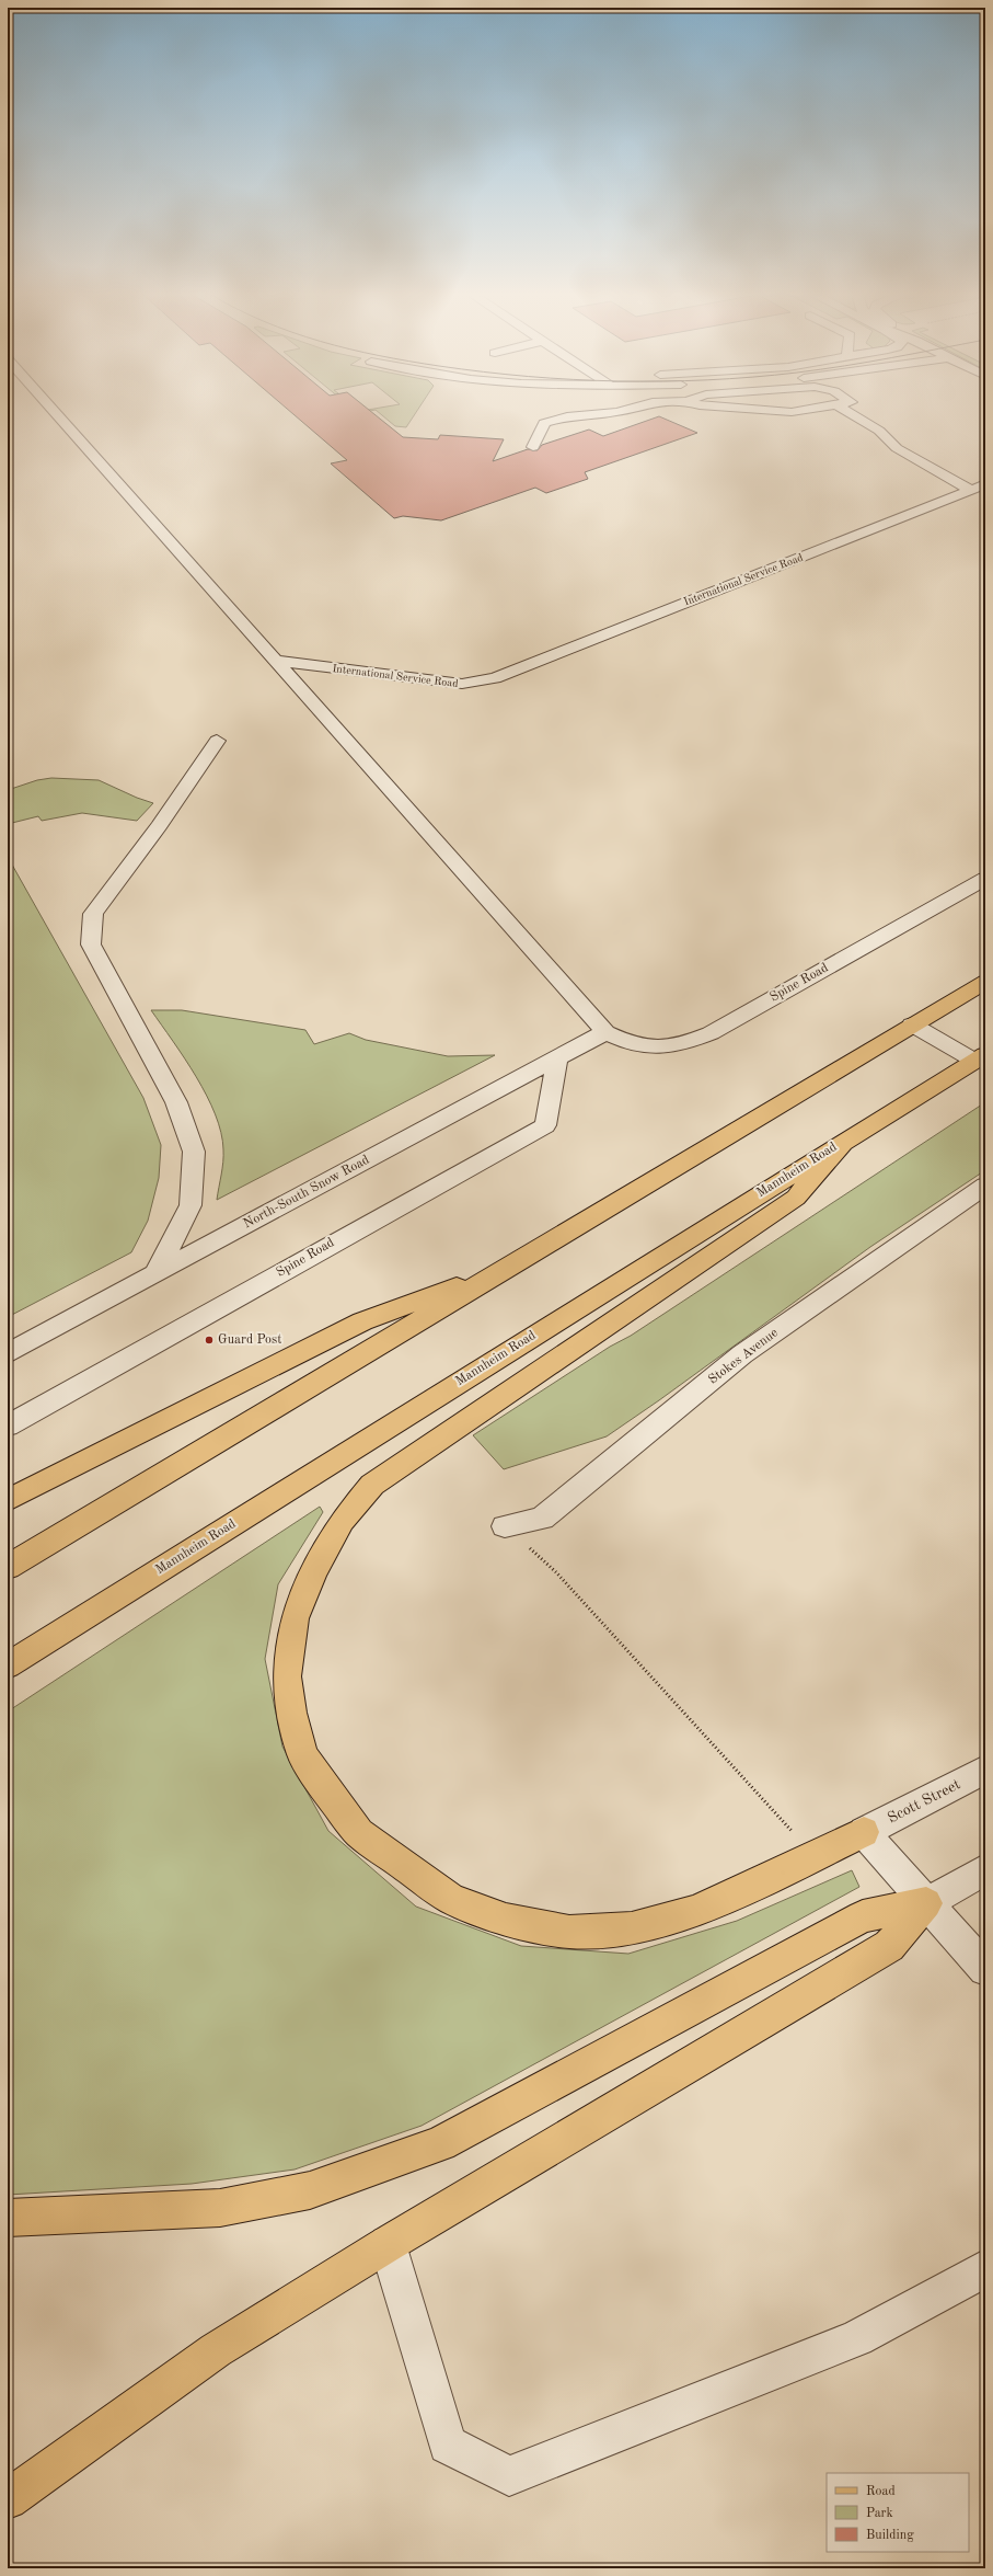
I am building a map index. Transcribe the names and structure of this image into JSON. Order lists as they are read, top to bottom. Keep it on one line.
{"streets":{"main road":["Mannheim Road"],"street":["International Service Road","Spine Road","North-South Snow Road","Stokes Avenue","Scott Street"]},"crossings":[["Spine Road","North-South Snow Road"]],"places":["Guard Post"],"legend":["Road","Park","Building"]}
